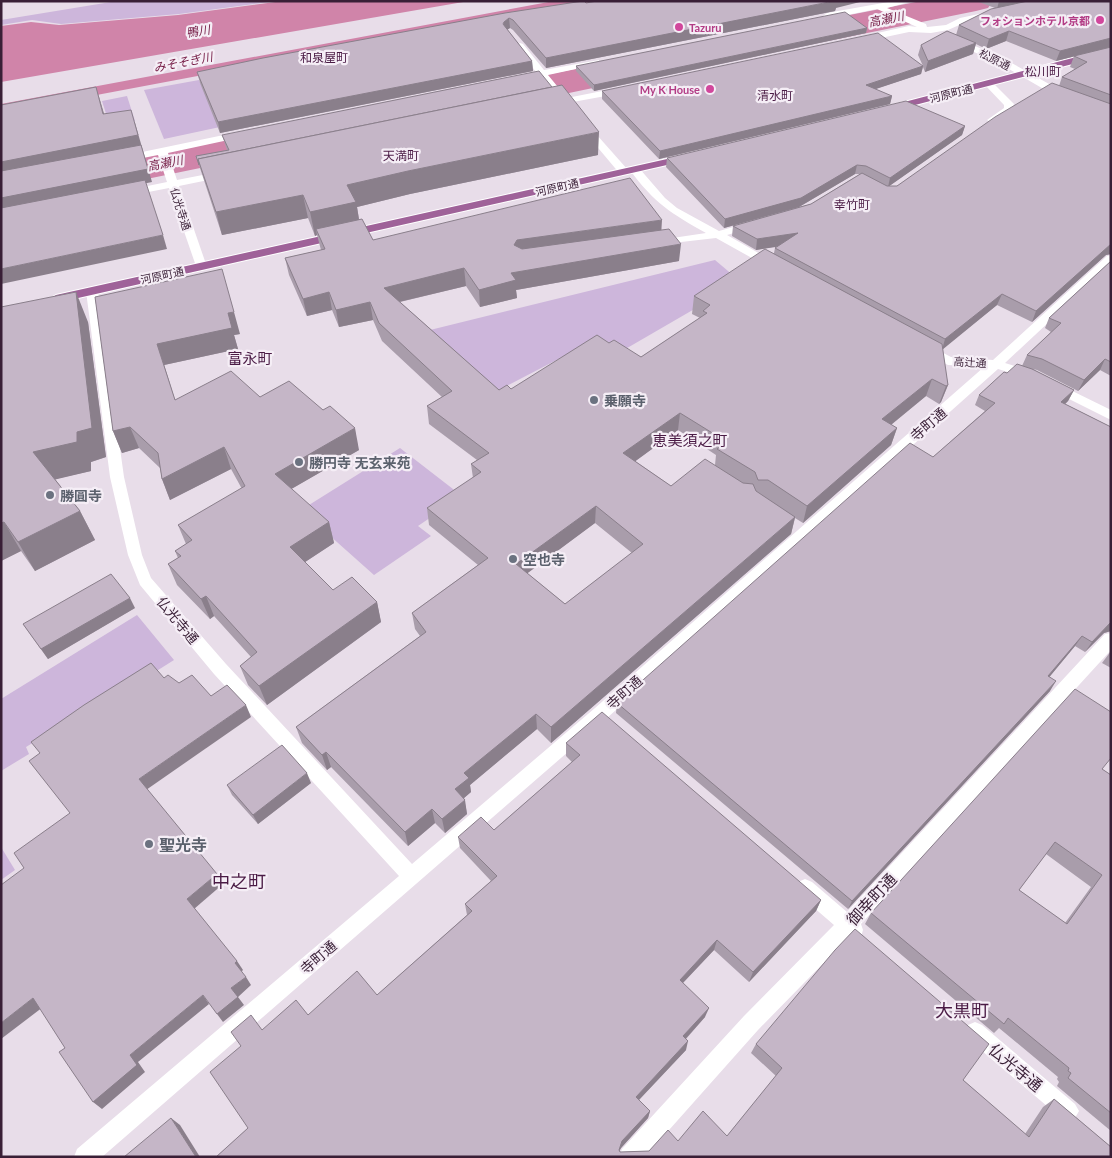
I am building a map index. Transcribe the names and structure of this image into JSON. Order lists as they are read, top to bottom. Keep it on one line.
{"streets":{"main road":["河原町通"],"street":["松原通","仏光寺通","高辻通","寺町通","御幸町通"]},"crossings":[["松原通","河原町通"],["河原町通","仏光寺通"],["仏光寺通","寺町通"],["高辻通","寺町通"]],"districts":["和泉屋町","松川町","清水町","天満町","幸竹町","富永町","恵美須之町","中之町","大黒町"],"water":["高瀬川","鴨川","みそそぎ川"],"places":["フォションホテル京都","Tazuru","My K House","乗願寺","勝円寺 无玄来苑","勝圓寺","空也寺","聖光寺"]}
